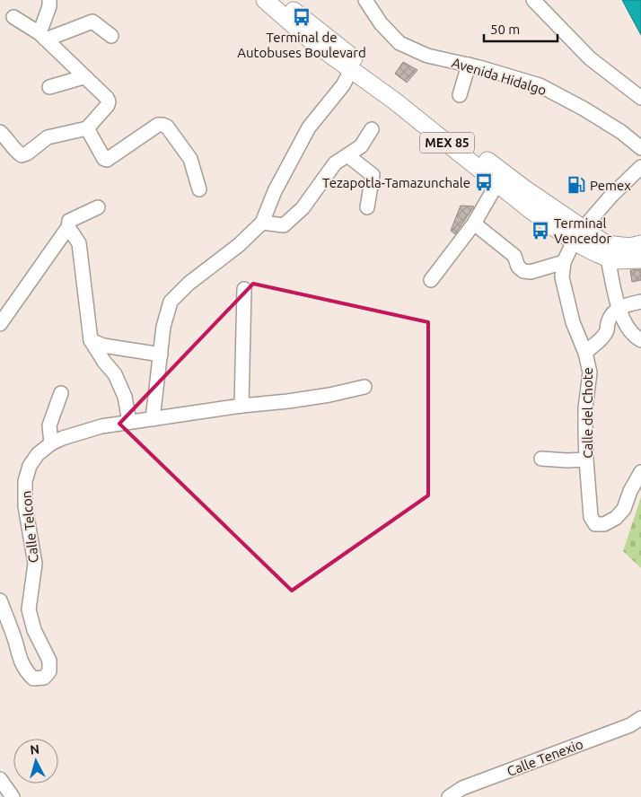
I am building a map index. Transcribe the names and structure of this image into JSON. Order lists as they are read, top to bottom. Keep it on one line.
{"streets":{"main road":["MEX 85"],"street":["Avenida Hidalgo","Calle del Chote","Calle Telcon","Calle Tenexio"]},"crossings":[["MEX 85","Calle del Chote"]],"places":{"bus stop":["Terminal de Autobuses Boulevard","Tezapotla-Tamazunchale","Terminal Vencedor"],"fuel station":["Pemex"]},"scale_bar":"50 m","north":"top"}
